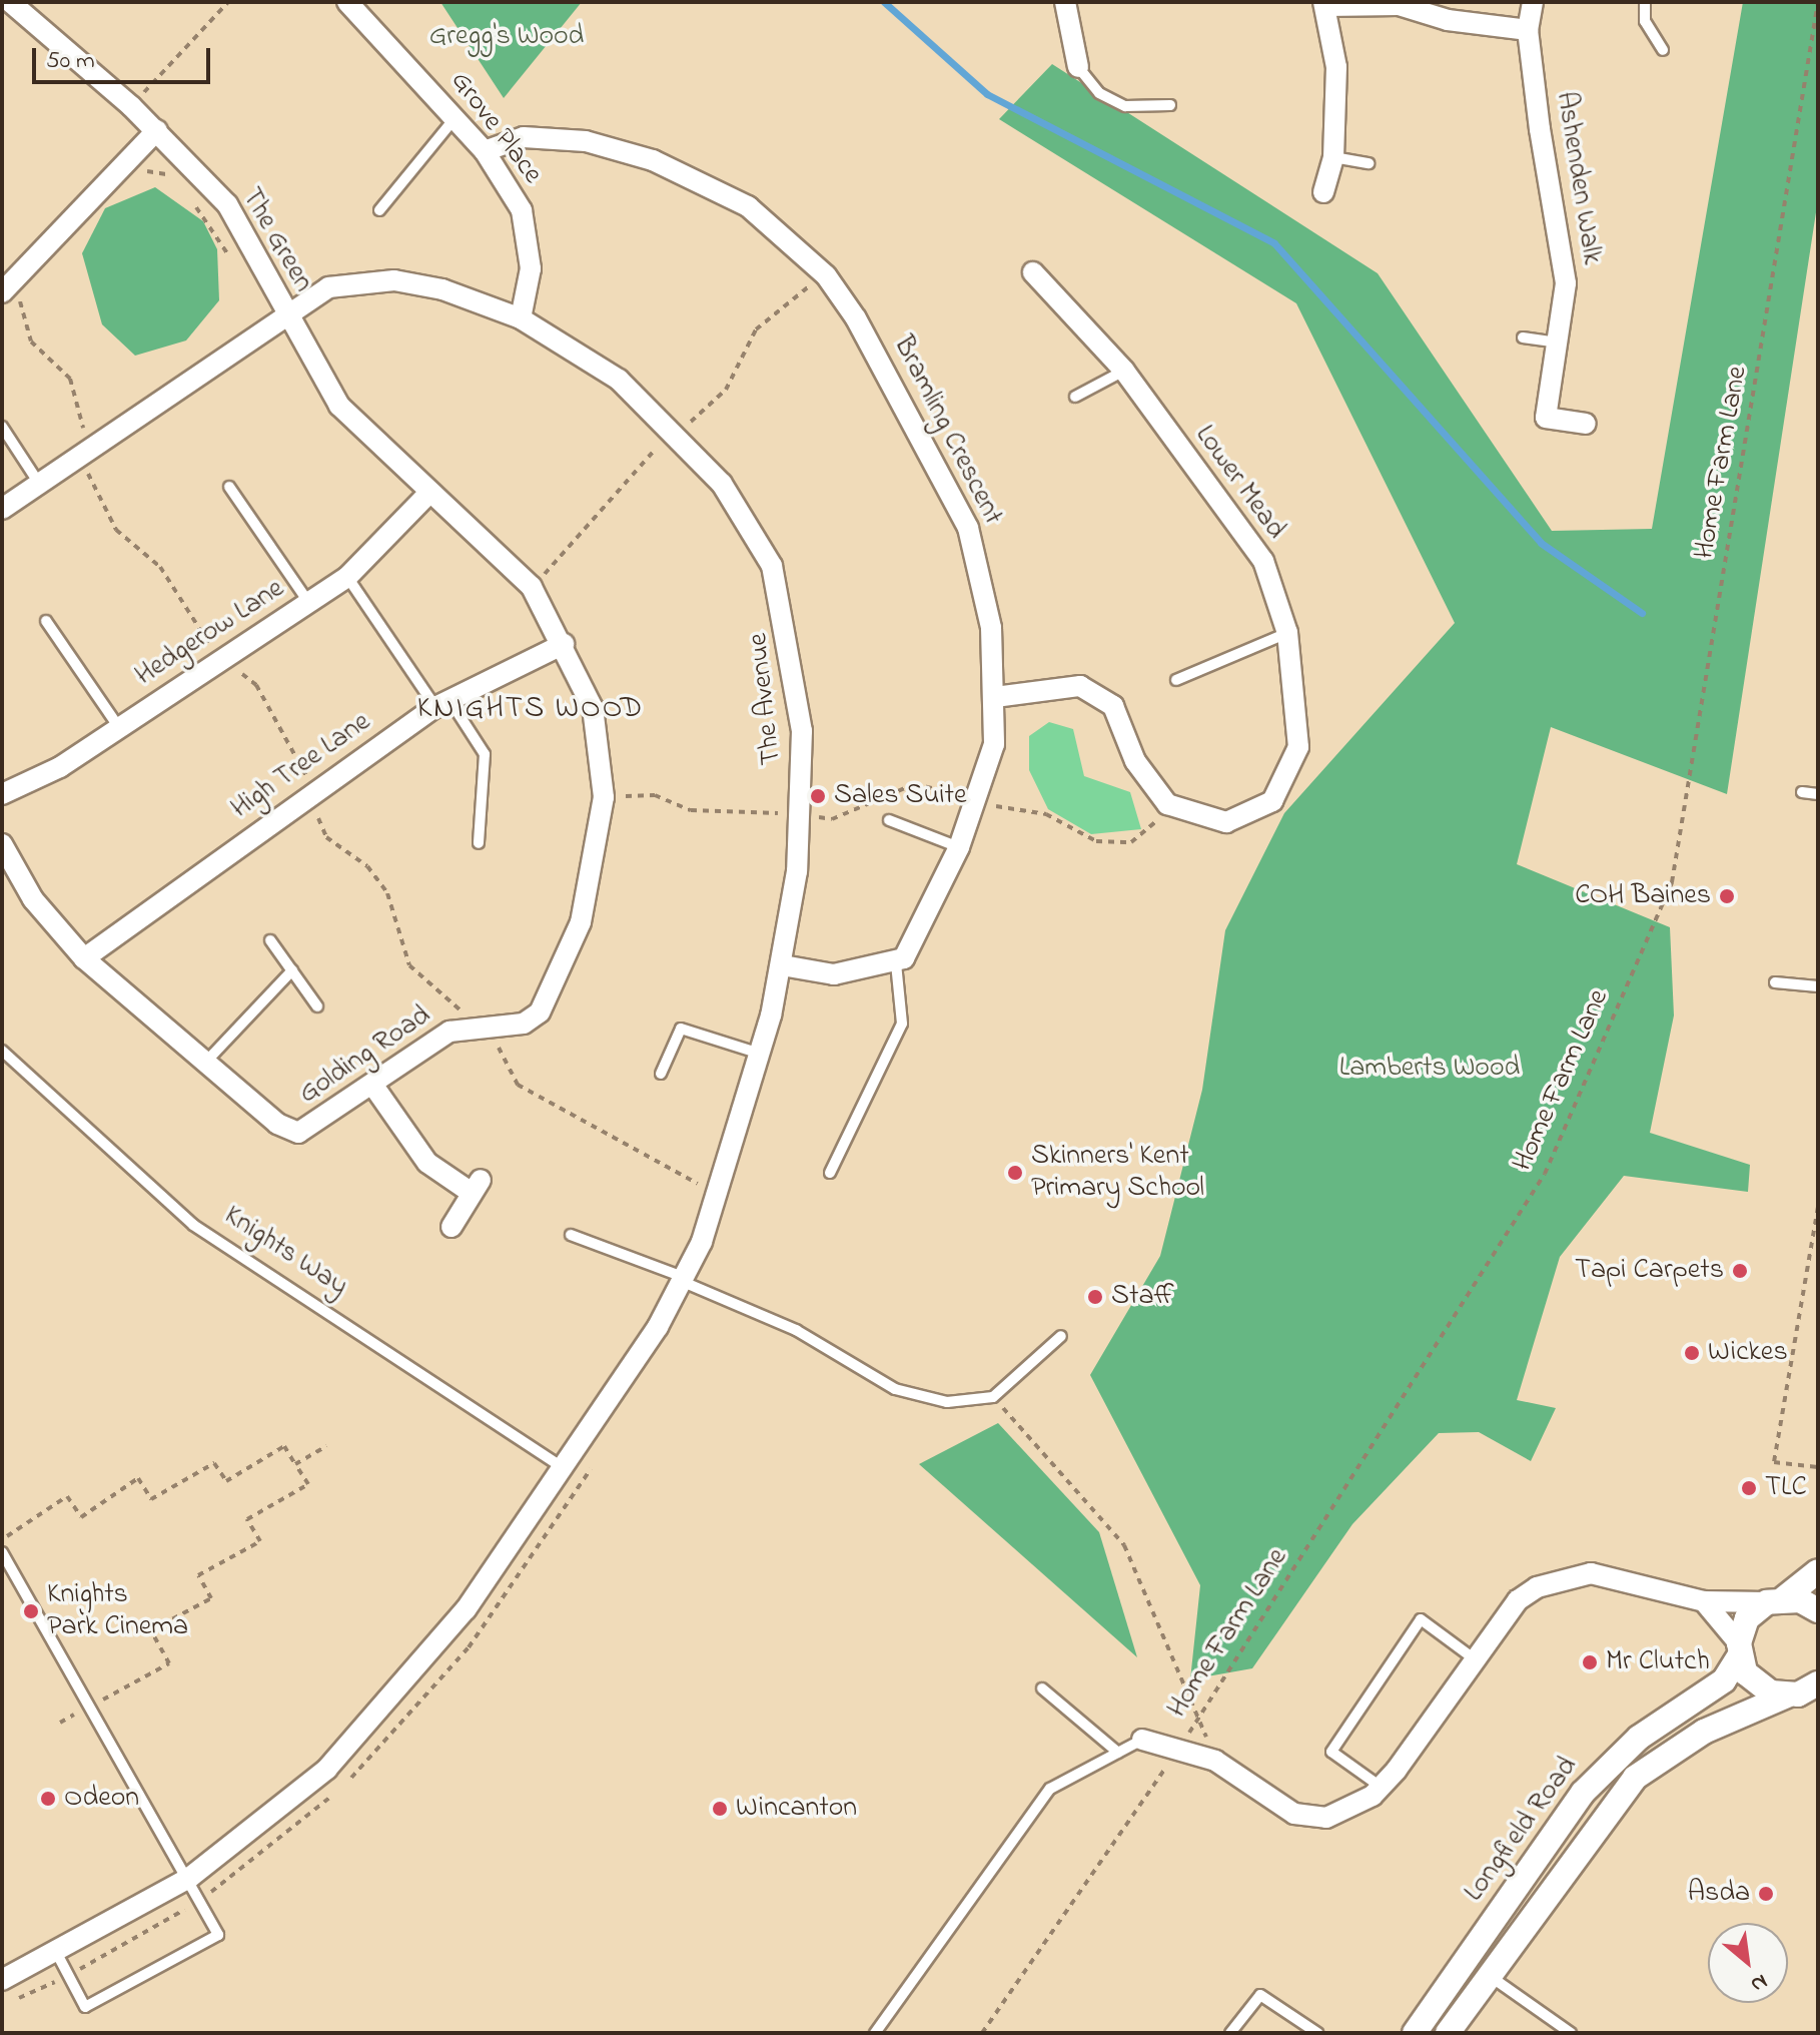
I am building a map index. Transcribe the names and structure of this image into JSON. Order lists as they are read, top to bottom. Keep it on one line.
{"streets":{"street":["Grove Place","Ashenden Walk","The Green","Bramling Crescent","Lower Mead","Hedgerow Lane","The Avenue","High Tree Lane","Golding Road","Longfield Road"],"lane":["Knights Way"],"path":["Home Farm Lane"]},"crossings":[["Grove Place","Bramling Crescent"],["Grove Place","The Avenue"],["The Green","The Avenue"],["The Green","Golding Road"],["Hedgerow Lane","Golding Road"],["The Avenue","Golding Road"],["The Avenue","Knights Way"],["High Tree Lane","Golding Road"]],"districts":["KNIGHTS WOOD"],"parks":["Gregg's Wood","Lamberts Wood"],"places":["Sales Suite","COH Baines","Skinners' Kent Primary School","Tapi Carpets","Staff","Wickes","TLC","Knights Park Cinema","Mr Clutch","Odeon","Wincanton","Asda"],"scale_bar":"50 m","north":"bottom right"}
